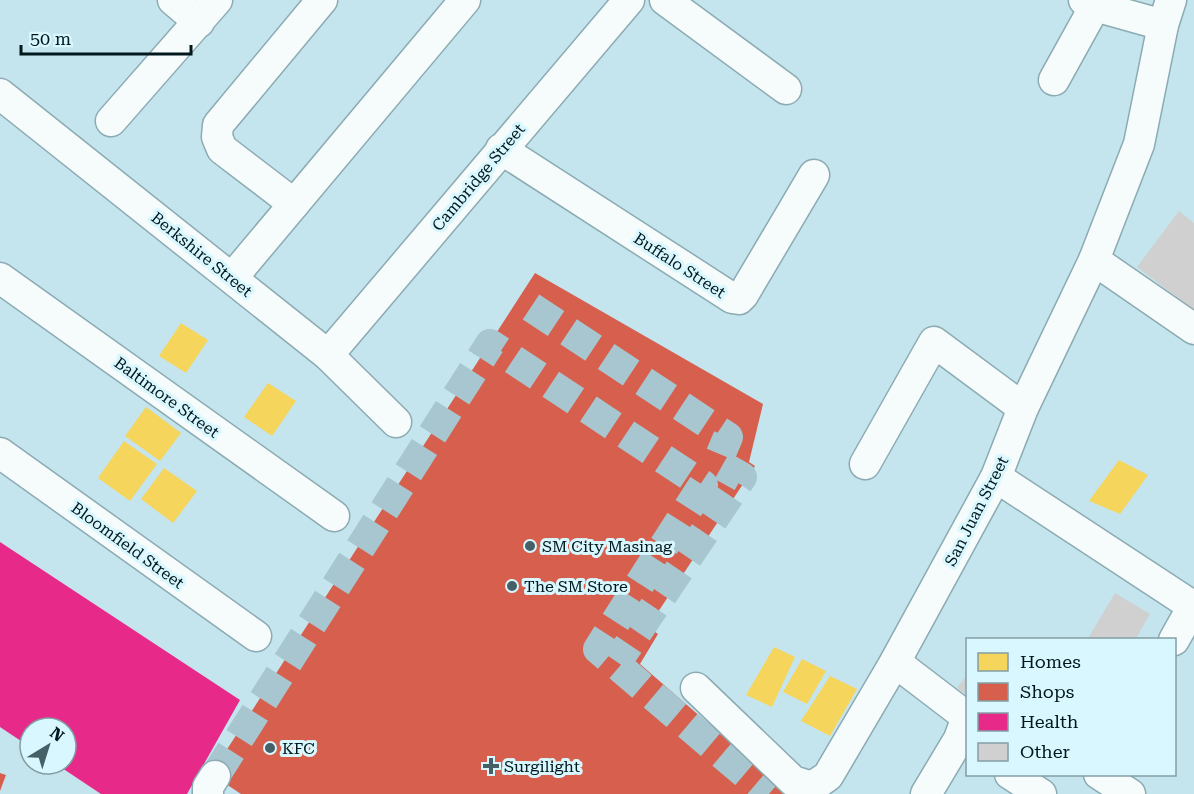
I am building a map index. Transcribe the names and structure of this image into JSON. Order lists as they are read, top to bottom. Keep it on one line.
{"streets":{"street":["Cambridge Street","Berkshire Street","Buffalo Street","Baltimore Street","San Juan Street","Bloomfield Street"]},"crossings":[["Cambridge Street","Berkshire Street"],["Cambridge Street","Buffalo Street"]],"places":{"other":["SM City Masinag","The SM Store","KFC"],"health":["Surgilight"]},"legend":["Homes","Shops","Health","Other"],"scale_bar":"50 m","north":"top right"}
